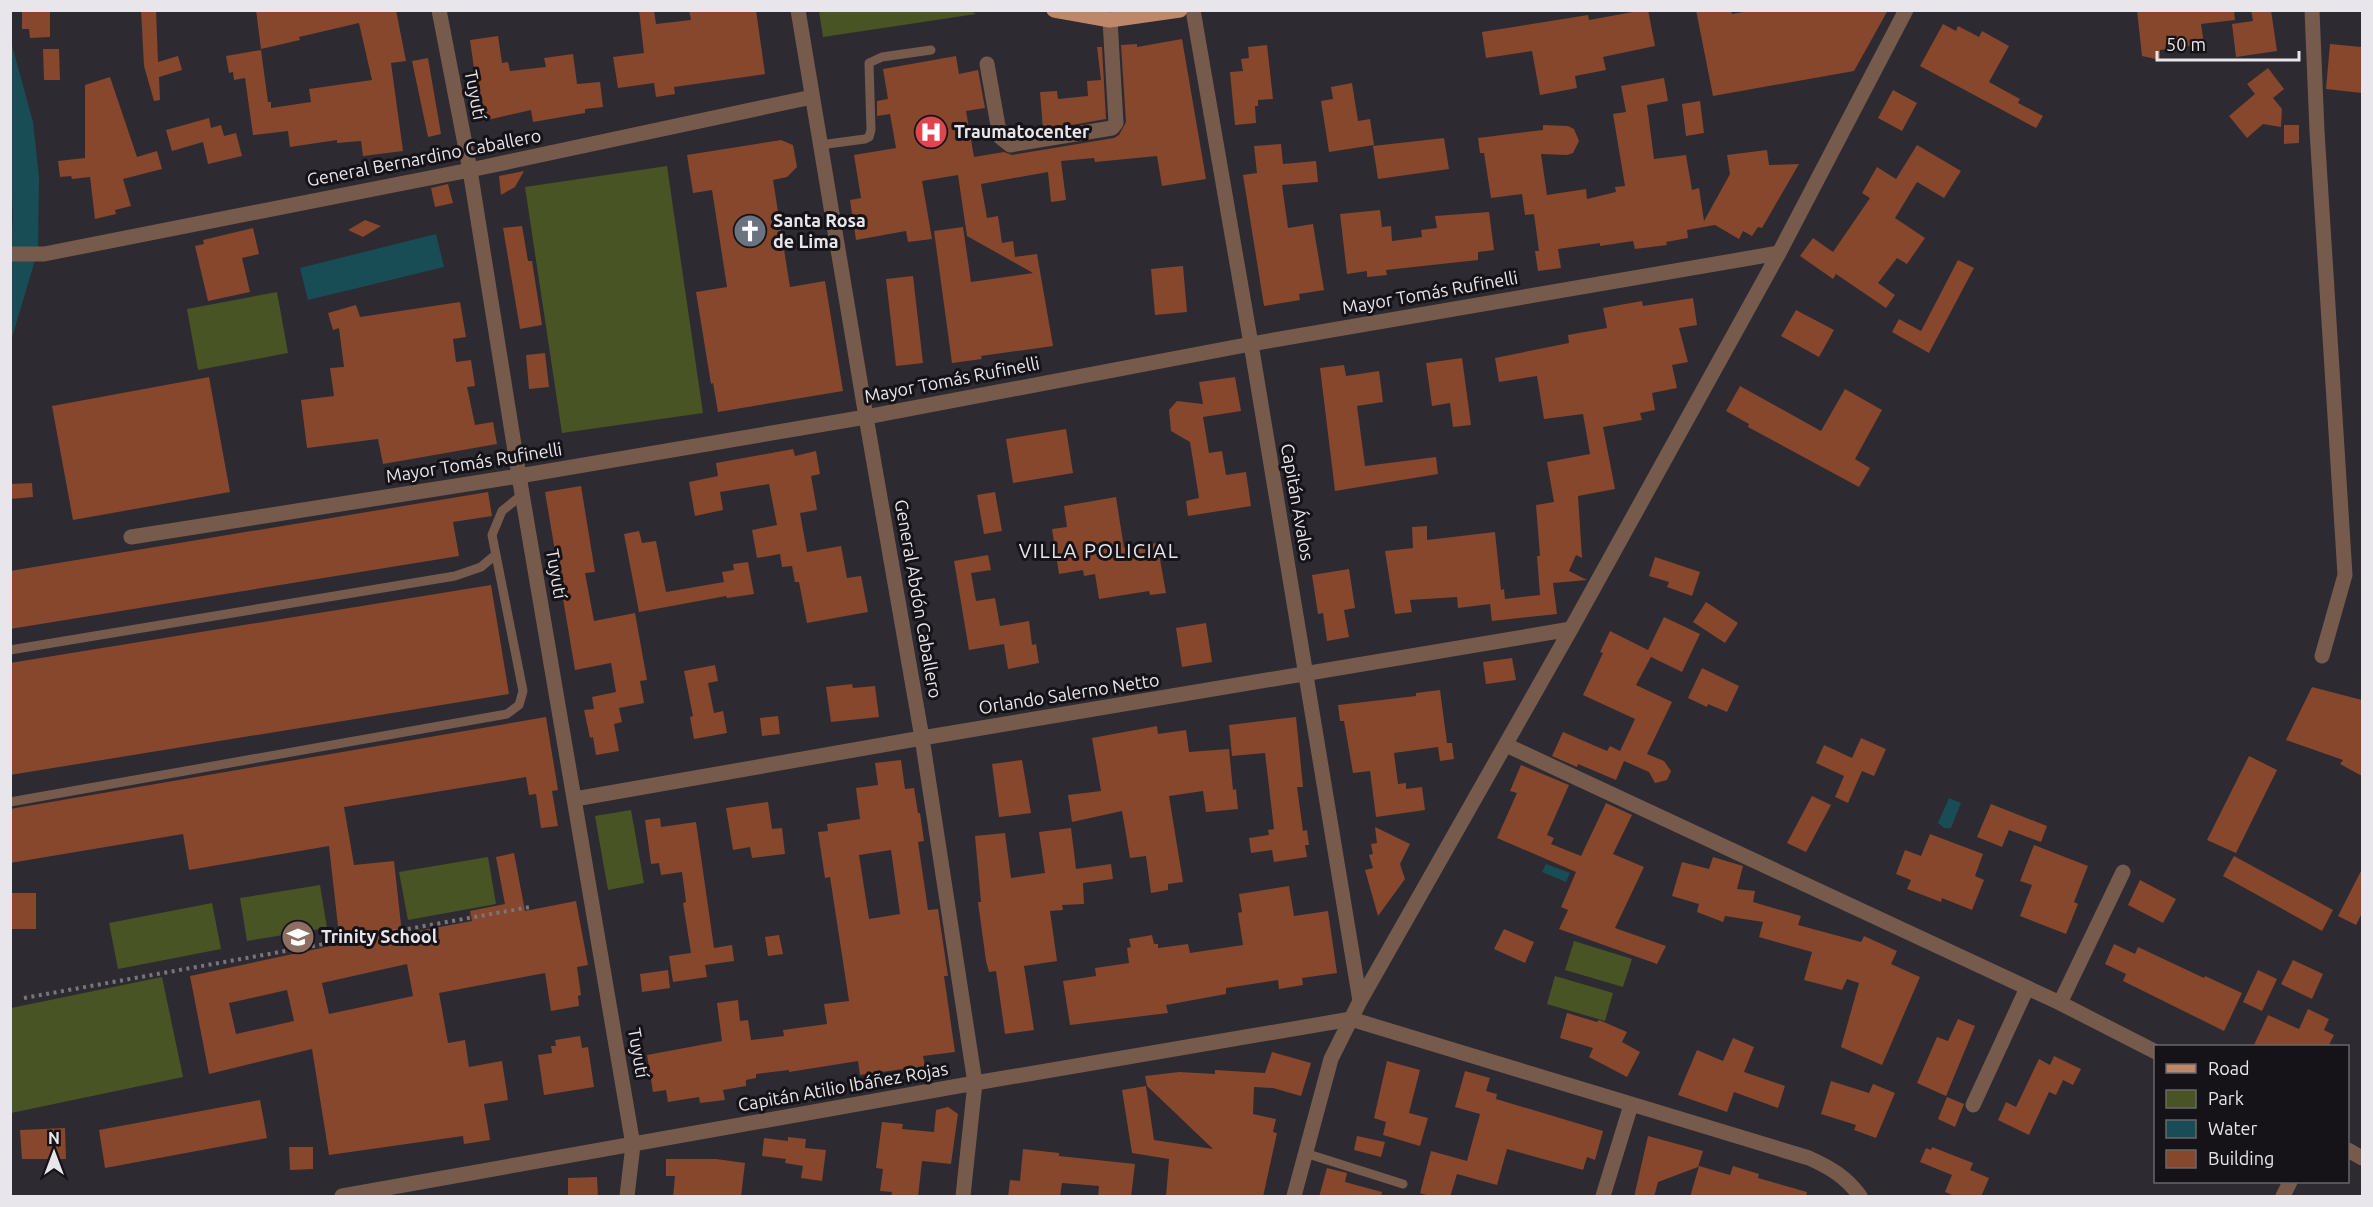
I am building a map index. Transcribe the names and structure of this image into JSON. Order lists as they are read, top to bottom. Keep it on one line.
{"streets":{"street":["Tuyutí","General Bernardino Caballero","Mayor Tomás Rufinelli","Capitán Ávalos","General Abdón Caballero","Orlando Salerno Netto","Capitán Atilio Ibáñez Rojas"]},"crossings":[["Tuyutí","General Bernardino Caballero"],["Tuyutí","Mayor Tomás Rufinelli"],["Tuyutí","Orlando Salerno Netto"],["Tuyutí","Capitán Atilio Ibáñez Rojas"],["General Bernardino Caballero","General Abdón Caballero"],["Mayor Tomás Rufinelli","Capitán Ávalos"],["Mayor Tomás Rufinelli","General Abdón Caballero"],["Capitán Ávalos","Orlando Salerno Netto"],["General Abdón Caballero","Orlando Salerno Netto"],["General Abdón Caballero","Capitán Atilio Ibáñez Rojas"]],"districts":["VILLA POLICIAL"],"places":{"hospital":["Traumatocenter"],"church":["Santa Rosa de Lima"],"school or university":["Trinity School"]},"legend":["Road","Park","Water","Building"],"scale_bar":"50 m","north":"top"}
